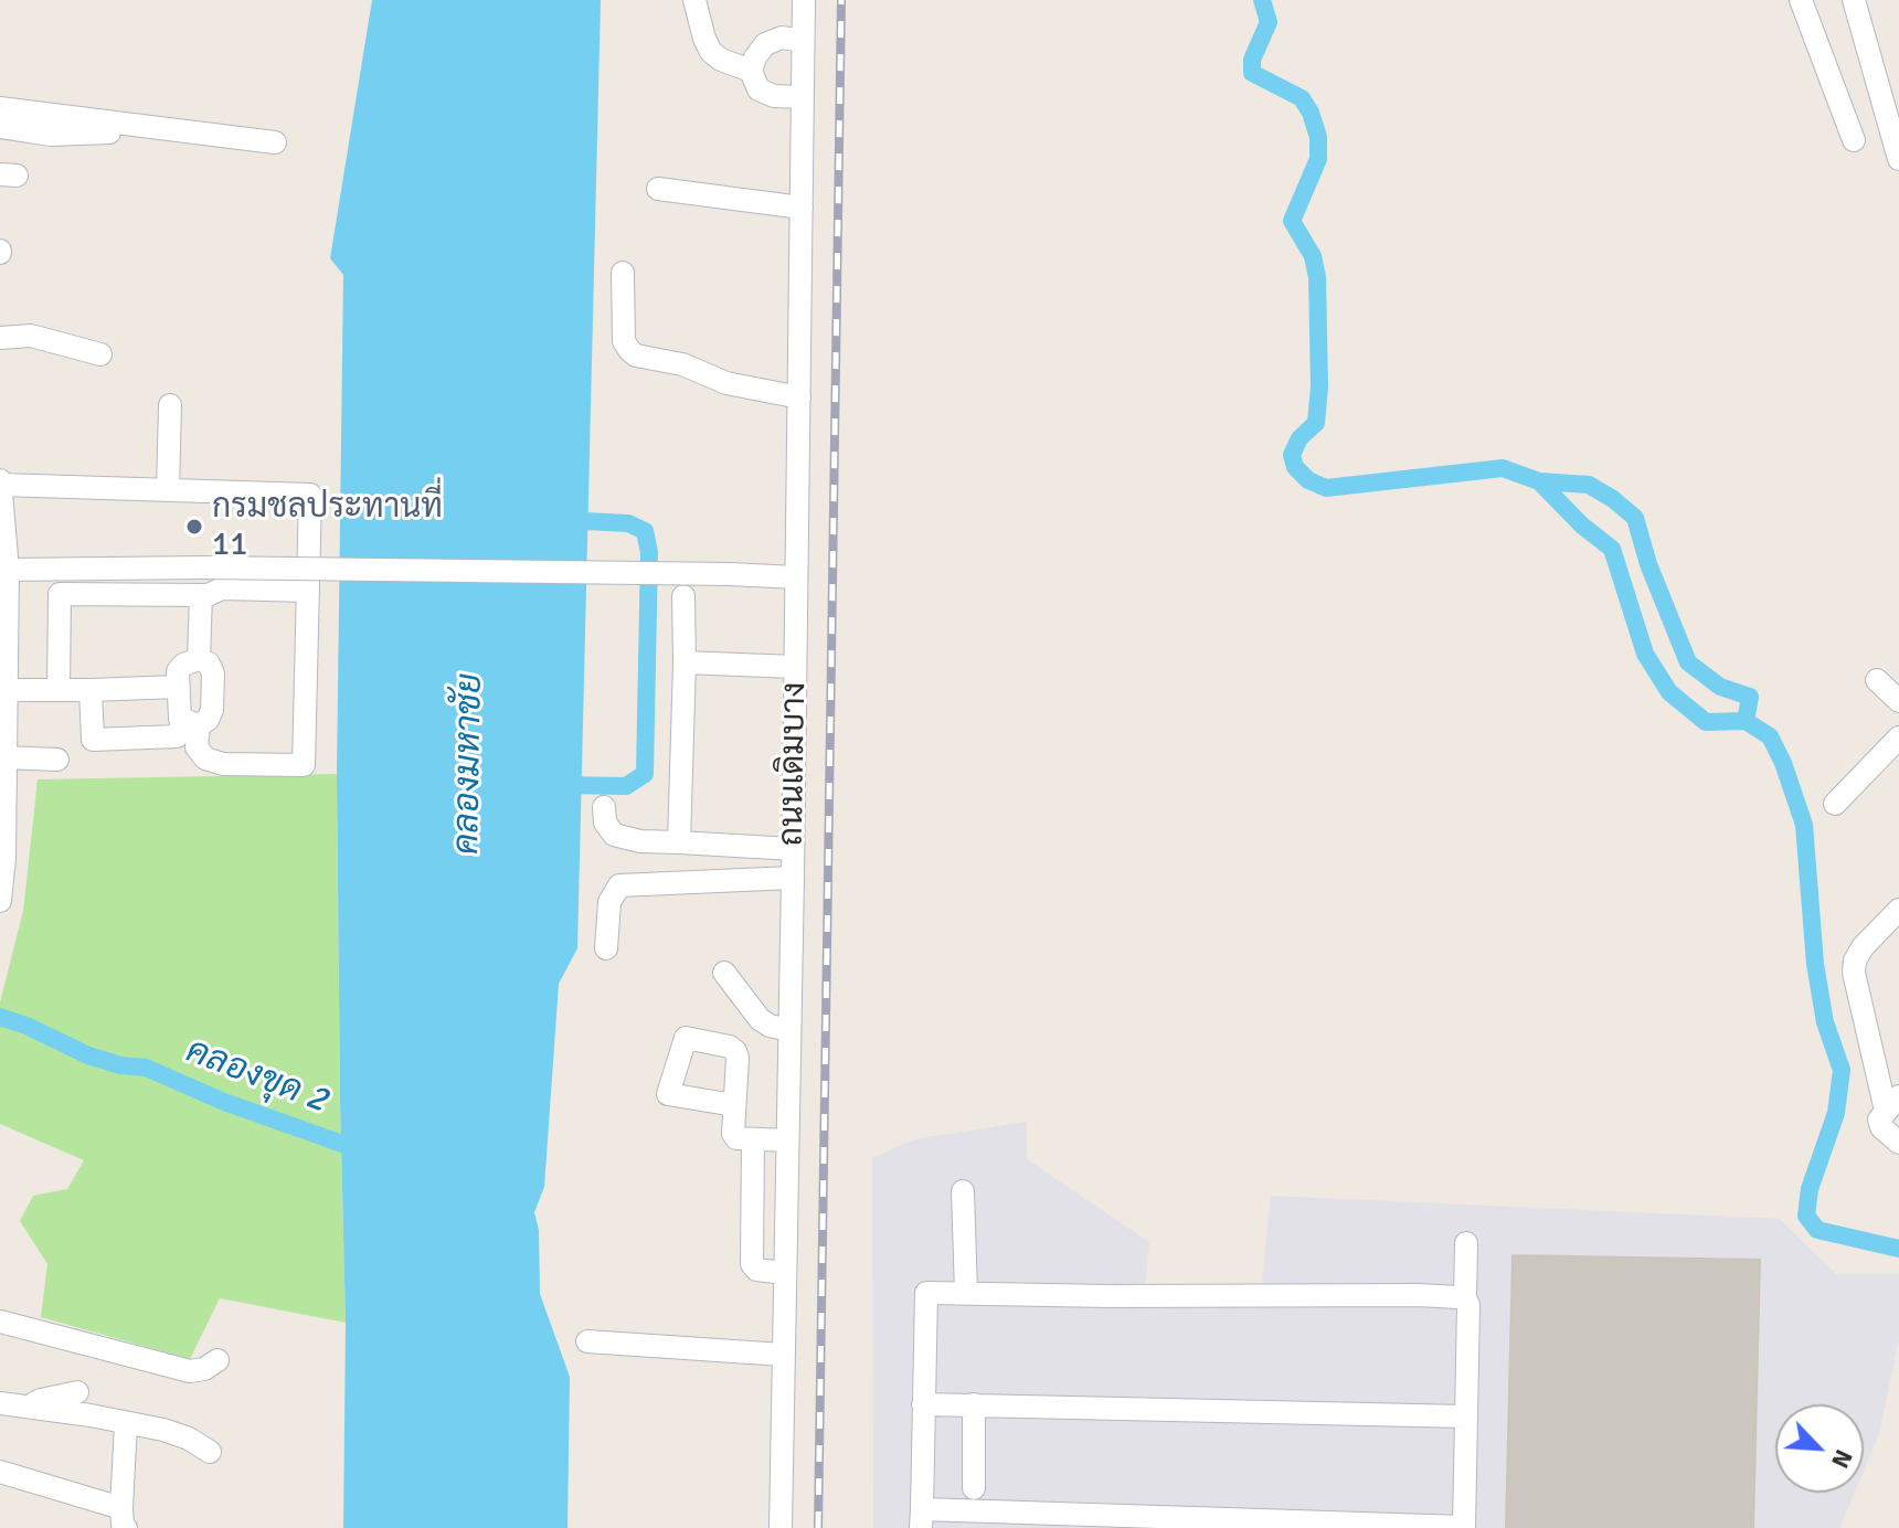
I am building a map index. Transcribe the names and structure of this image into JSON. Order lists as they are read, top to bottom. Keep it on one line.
{"streets":{"street":["ถนนเดิมบาง"]},"water":["คลองมหาชัย","คลองขุด 2"],"places":["กรมชลประทานที่ 11"],"north":"bottom right"}
